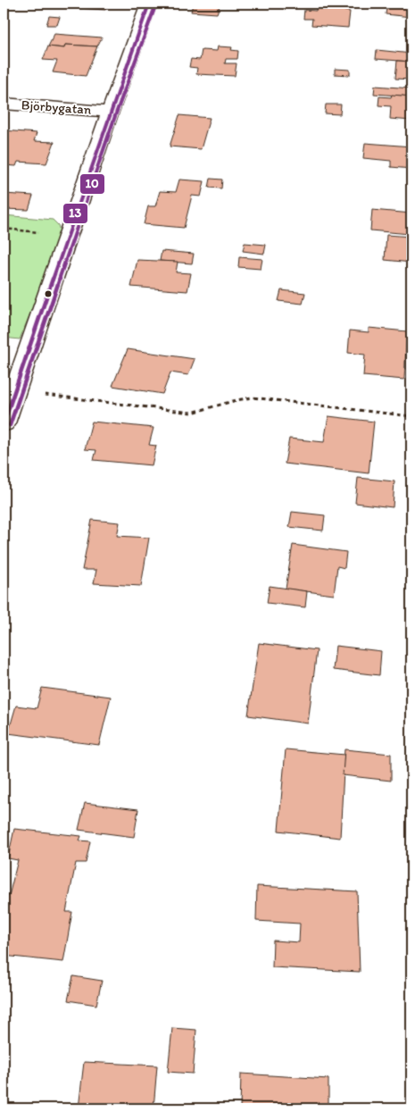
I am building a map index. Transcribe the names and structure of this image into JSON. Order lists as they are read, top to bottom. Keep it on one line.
{"streets":{"street":["Björbygatan"]},"lines":["transit line 13","transit line 10"]}
